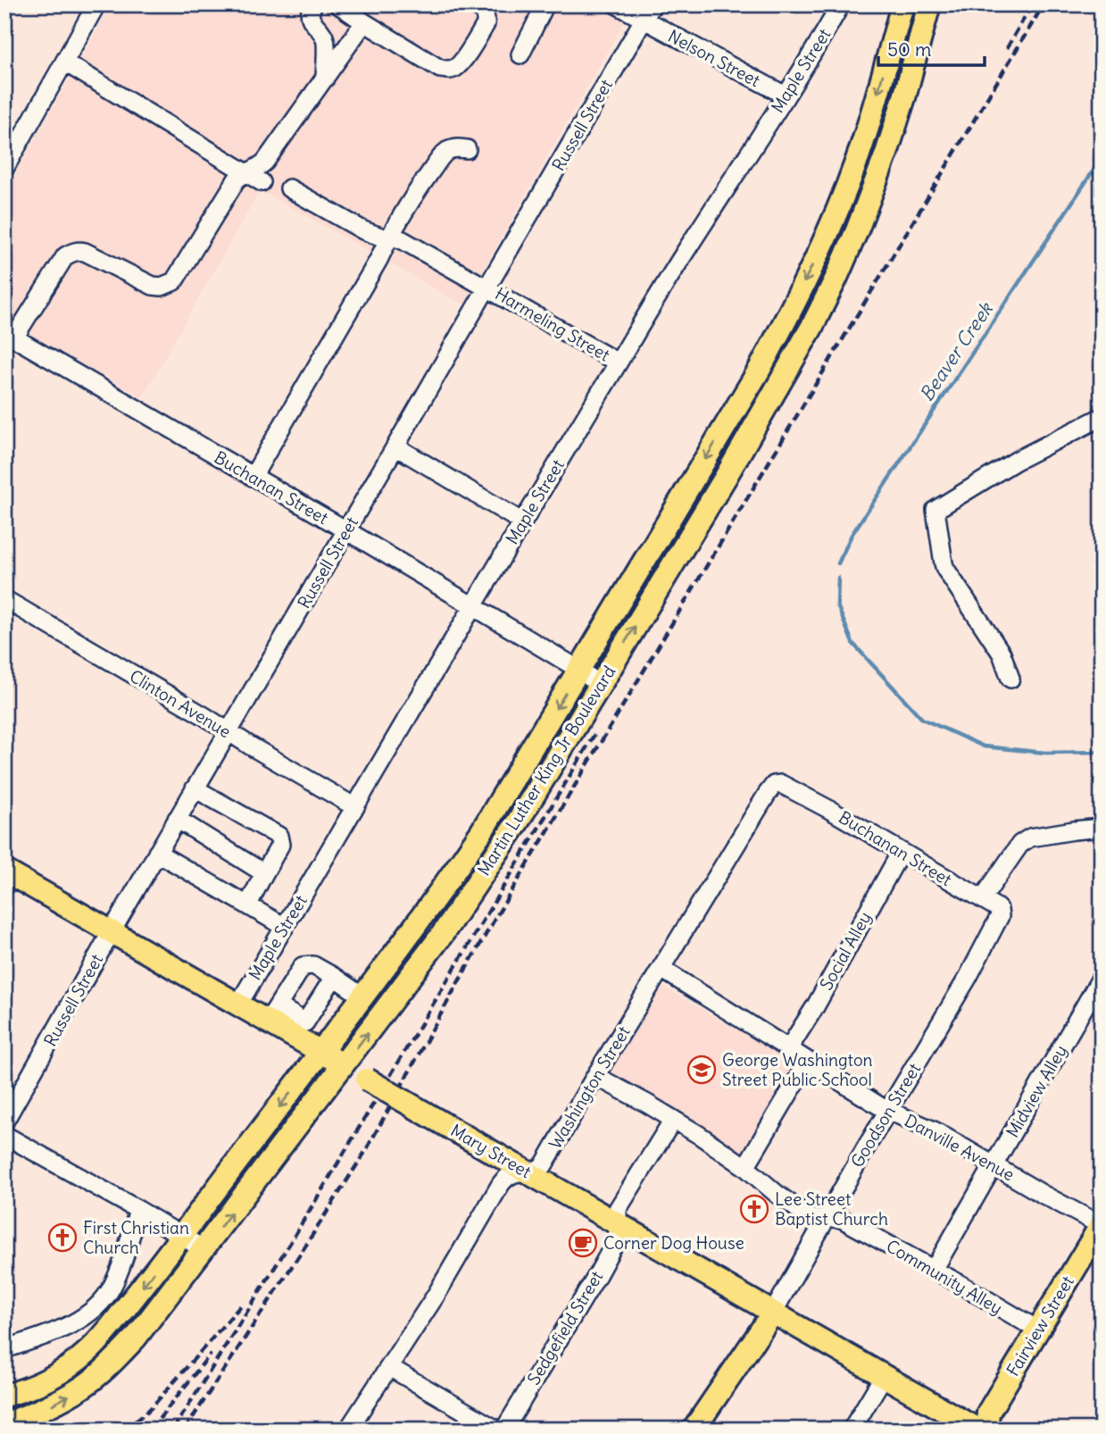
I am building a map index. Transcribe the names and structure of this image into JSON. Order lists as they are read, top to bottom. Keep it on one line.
{"streets":{"main road":["Martin Luther King Jr Boulevard","Goodson Street","Mary Street","Fairview Street"],"street":["Nelson Street","Maple Street","Russell Street","Harmeling Street","Buchanan Street","Clinton Avenue","Social Alley","Washington Street","Midview Alley","Danville Avenue","Community Alley","Sedgefield Street"]},"crossings":[["Nelson Street","Maple Street"],["Nelson Street","Russell Street"],["Maple Street","Harmeling Street"],["Maple Street","Buchanan Street"],["Maple Street","Clinton Avenue"],["Maple Street","Mary Street"],["Russell Street","Harmeling Street"],["Russell Street","Buchanan Street"],["Russell Street","Clinton Avenue"],["Russell Street","Mary Street"],["Buchanan Street","Martin Luther King Jr Boulevard"],["Buchanan Street","Social Alley"],["Buchanan Street","Washington Street"],["Buchanan Street","Goodson Street"],["Martin Luther King Jr Boulevard","Mary Street"],["Social Alley","Danville Avenue"],["Washington Street","Danville Avenue"],["Washington Street","Mary Street"],["Washington Street","Community Alley"],["Midview Alley","Danville Avenue"],["Midview Alley","Community Alley"],["Goodson Street","Danville Avenue"],["Goodson Street","Mary Street"],["Goodson Street","Community Alley"],["Danville Avenue","Fairview Street"],["Mary Street","Sedgefield Street"],["Community Alley","Fairview Street"],["Community Alley","Sedgefield Street"]],"water":["Beaver Creek"],"places":{"school or university":["George Washington Street Public School"],"church":["Lee Street Baptist Church","First Christian Church"],"cafe":["Corner Dog House"]},"scale_bar":"50 m"}
